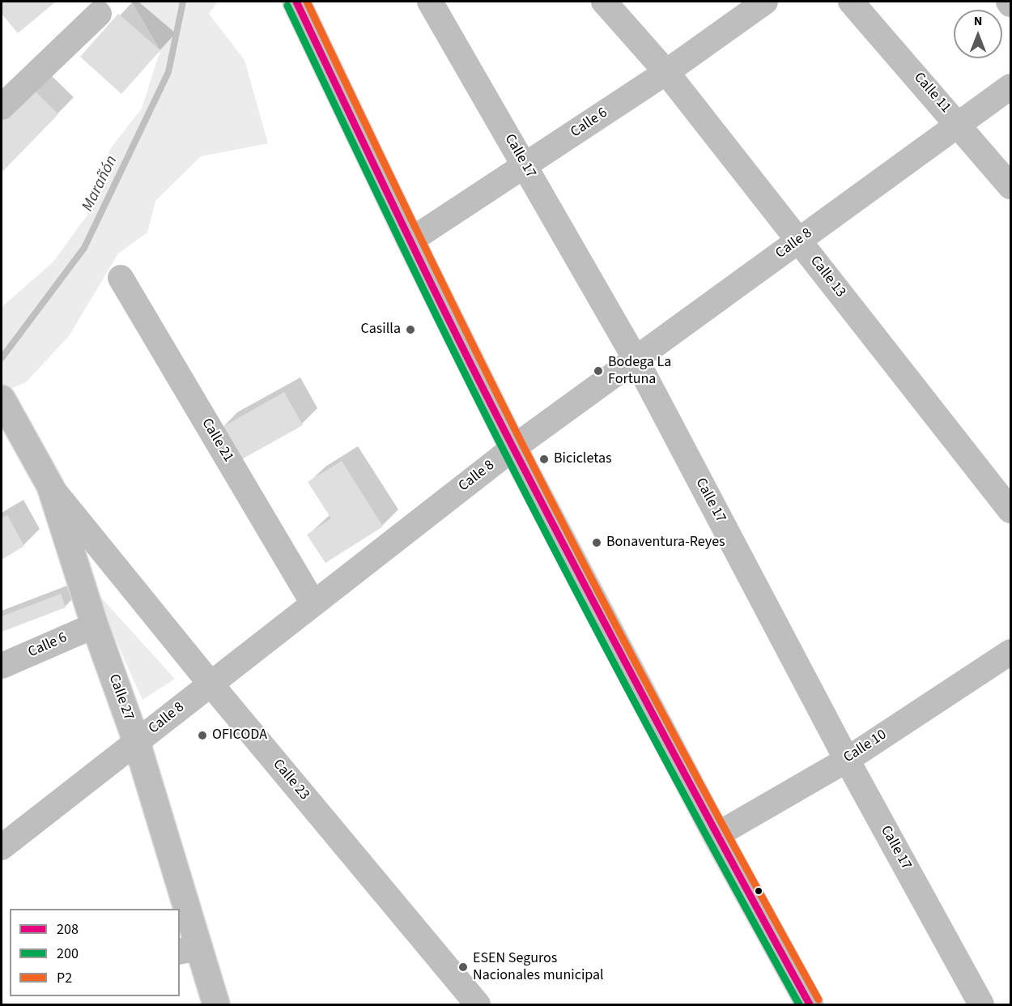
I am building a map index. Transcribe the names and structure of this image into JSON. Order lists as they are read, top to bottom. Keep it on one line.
{"streets":{"main road":["Calle 27"],"street":["Calle 11","Calle 6","Calle 17","Calle 8","Calle 13","Calle 21","Calle 10","Calle 23"]},"crossings":[["Calle 11","Calle 8"],["Calle 6","Calle 17"],["Calle 6","Calle 13"],["Calle 6","Calle 27"],["Calle 17","Calle 8"],["Calle 17","Calle 10"],["Calle 8","Calle 13"],["Calle 8","Calle 21"],["Calle 8","Calle 27"],["Calle 8","Calle 23"],["Calle 27","Calle 23"]],"water":["Marañón"],"places":["Casilla","Bodega La Fortuna","Bicicletas","Bonaventura-Reyes","OFICODA","ESEN Seguros Nacionales municipal"],"lines":["transit line 208","transit line P2","transit line 200"],"legend":["208","200","P2"],"north":"top"}
